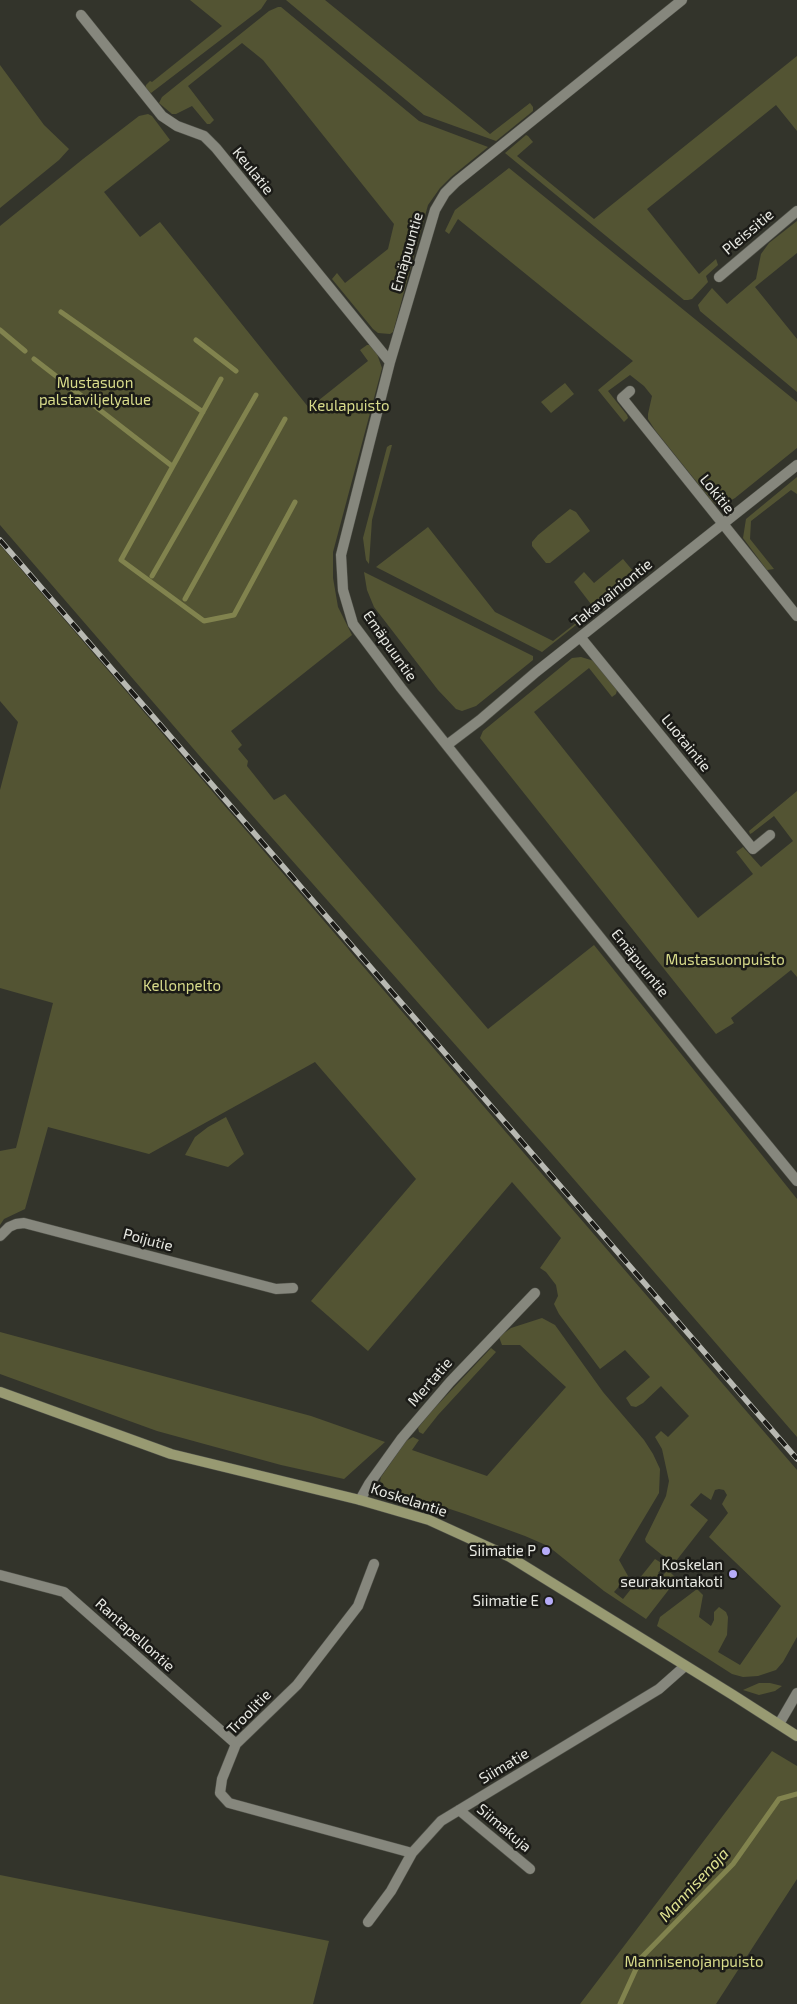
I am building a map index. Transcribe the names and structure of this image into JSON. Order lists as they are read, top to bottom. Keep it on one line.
{"streets":{"main road":["Koskelantie"],"street":["Keulatie","Pleissitie","Emäpuuntie","Lokitie","Takavainiontie","Luotaintie","Poijutie","Mertatie","Rantapellontie","Troolitie","Siimatie","Siimakuja"]},"crossings":[["Keulatie","Emäpuuntie"],["Emäpuuntie","Takavainiontie"],["Lokitie","Takavainiontie"],["Takavainiontie","Luotaintie"],["Mertatie","Koskelantie"],["Koskelantie","Siimatie"],["Rantapellontie","Troolitie"],["Troolitie","Siimatie"],["Siimatie","Siimakuja"]],"water":["Mannisenoja"],"parks":["Mustasuon palstaviljelyalue","Keulapuisto","Mustasuonpuisto","Kellonpelto","Mannisenojanpuisto"],"places":["Siimatie P","Koskelan seurakuntakoti","Siimatie E"]}
